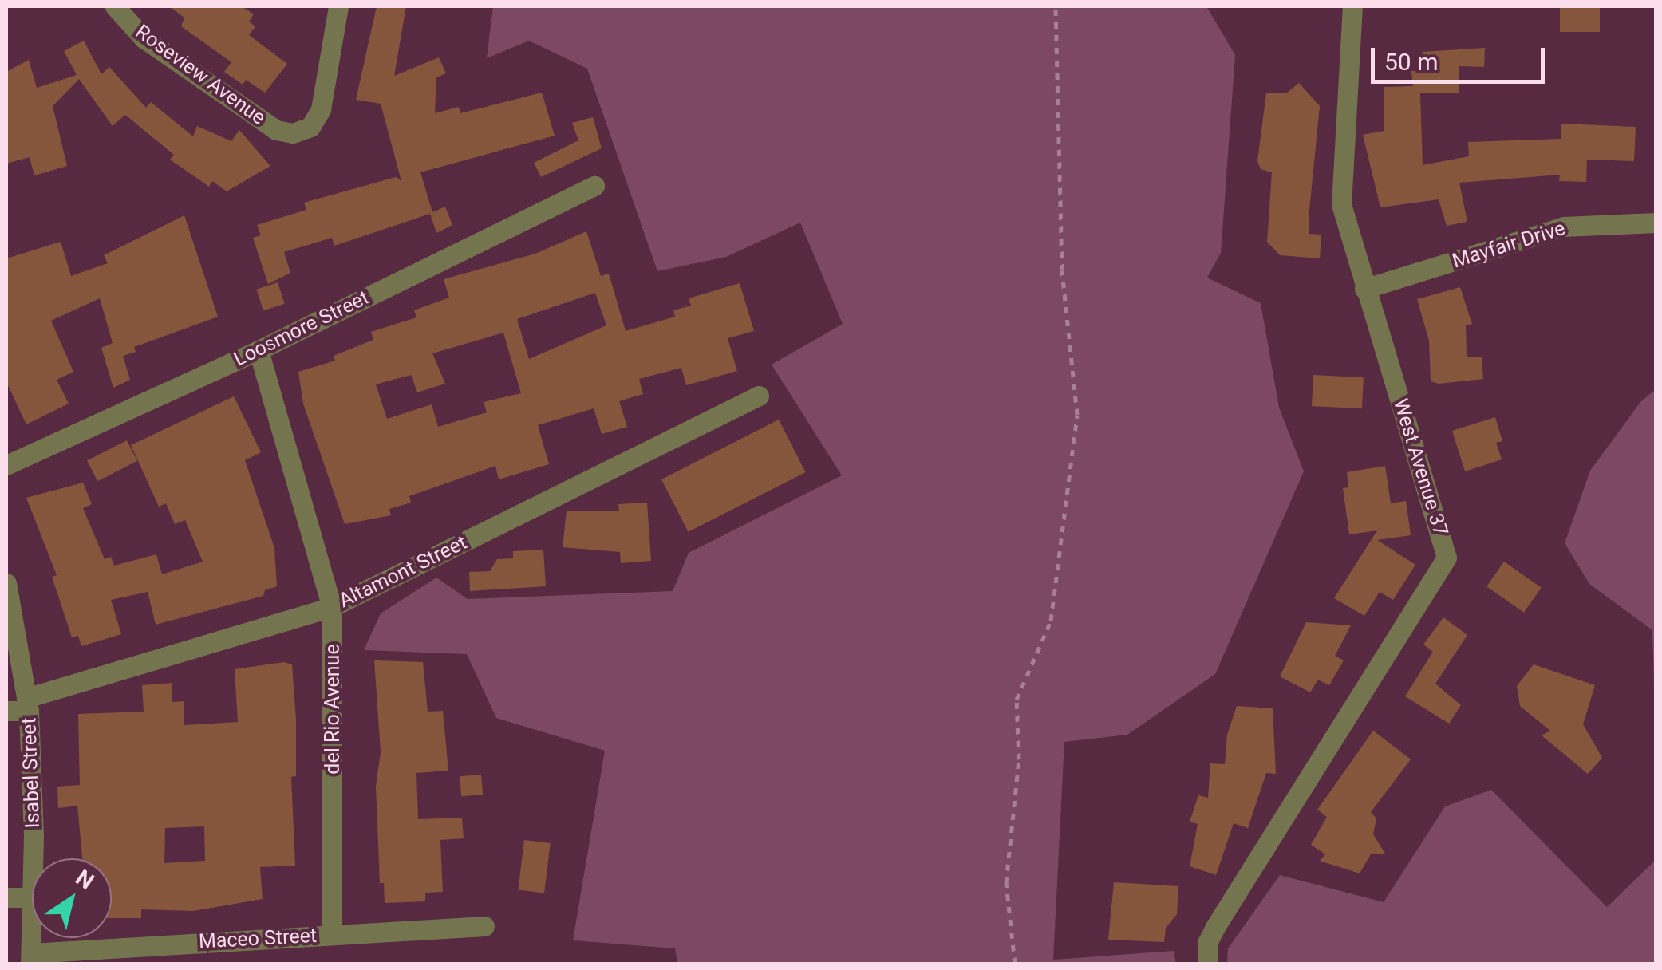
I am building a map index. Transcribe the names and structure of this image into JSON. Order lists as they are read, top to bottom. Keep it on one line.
{"streets":{"street":["Roseview Avenue","Mayfair Drive","Loosmore Street","West Avenue 37","Altamont Street","del Rio Avenue","Isabel Street","Maceo Street"]},"crossings":[["Mayfair Drive","West Avenue 37"],["Loosmore Street","del Rio Avenue"],["Altamont Street","del Rio Avenue"],["Altamont Street","Isabel Street"],["del Rio Avenue","Maceo Street"],["Isabel Street","Maceo Street"]],"scale_bar":"50 m","north":"top right"}
